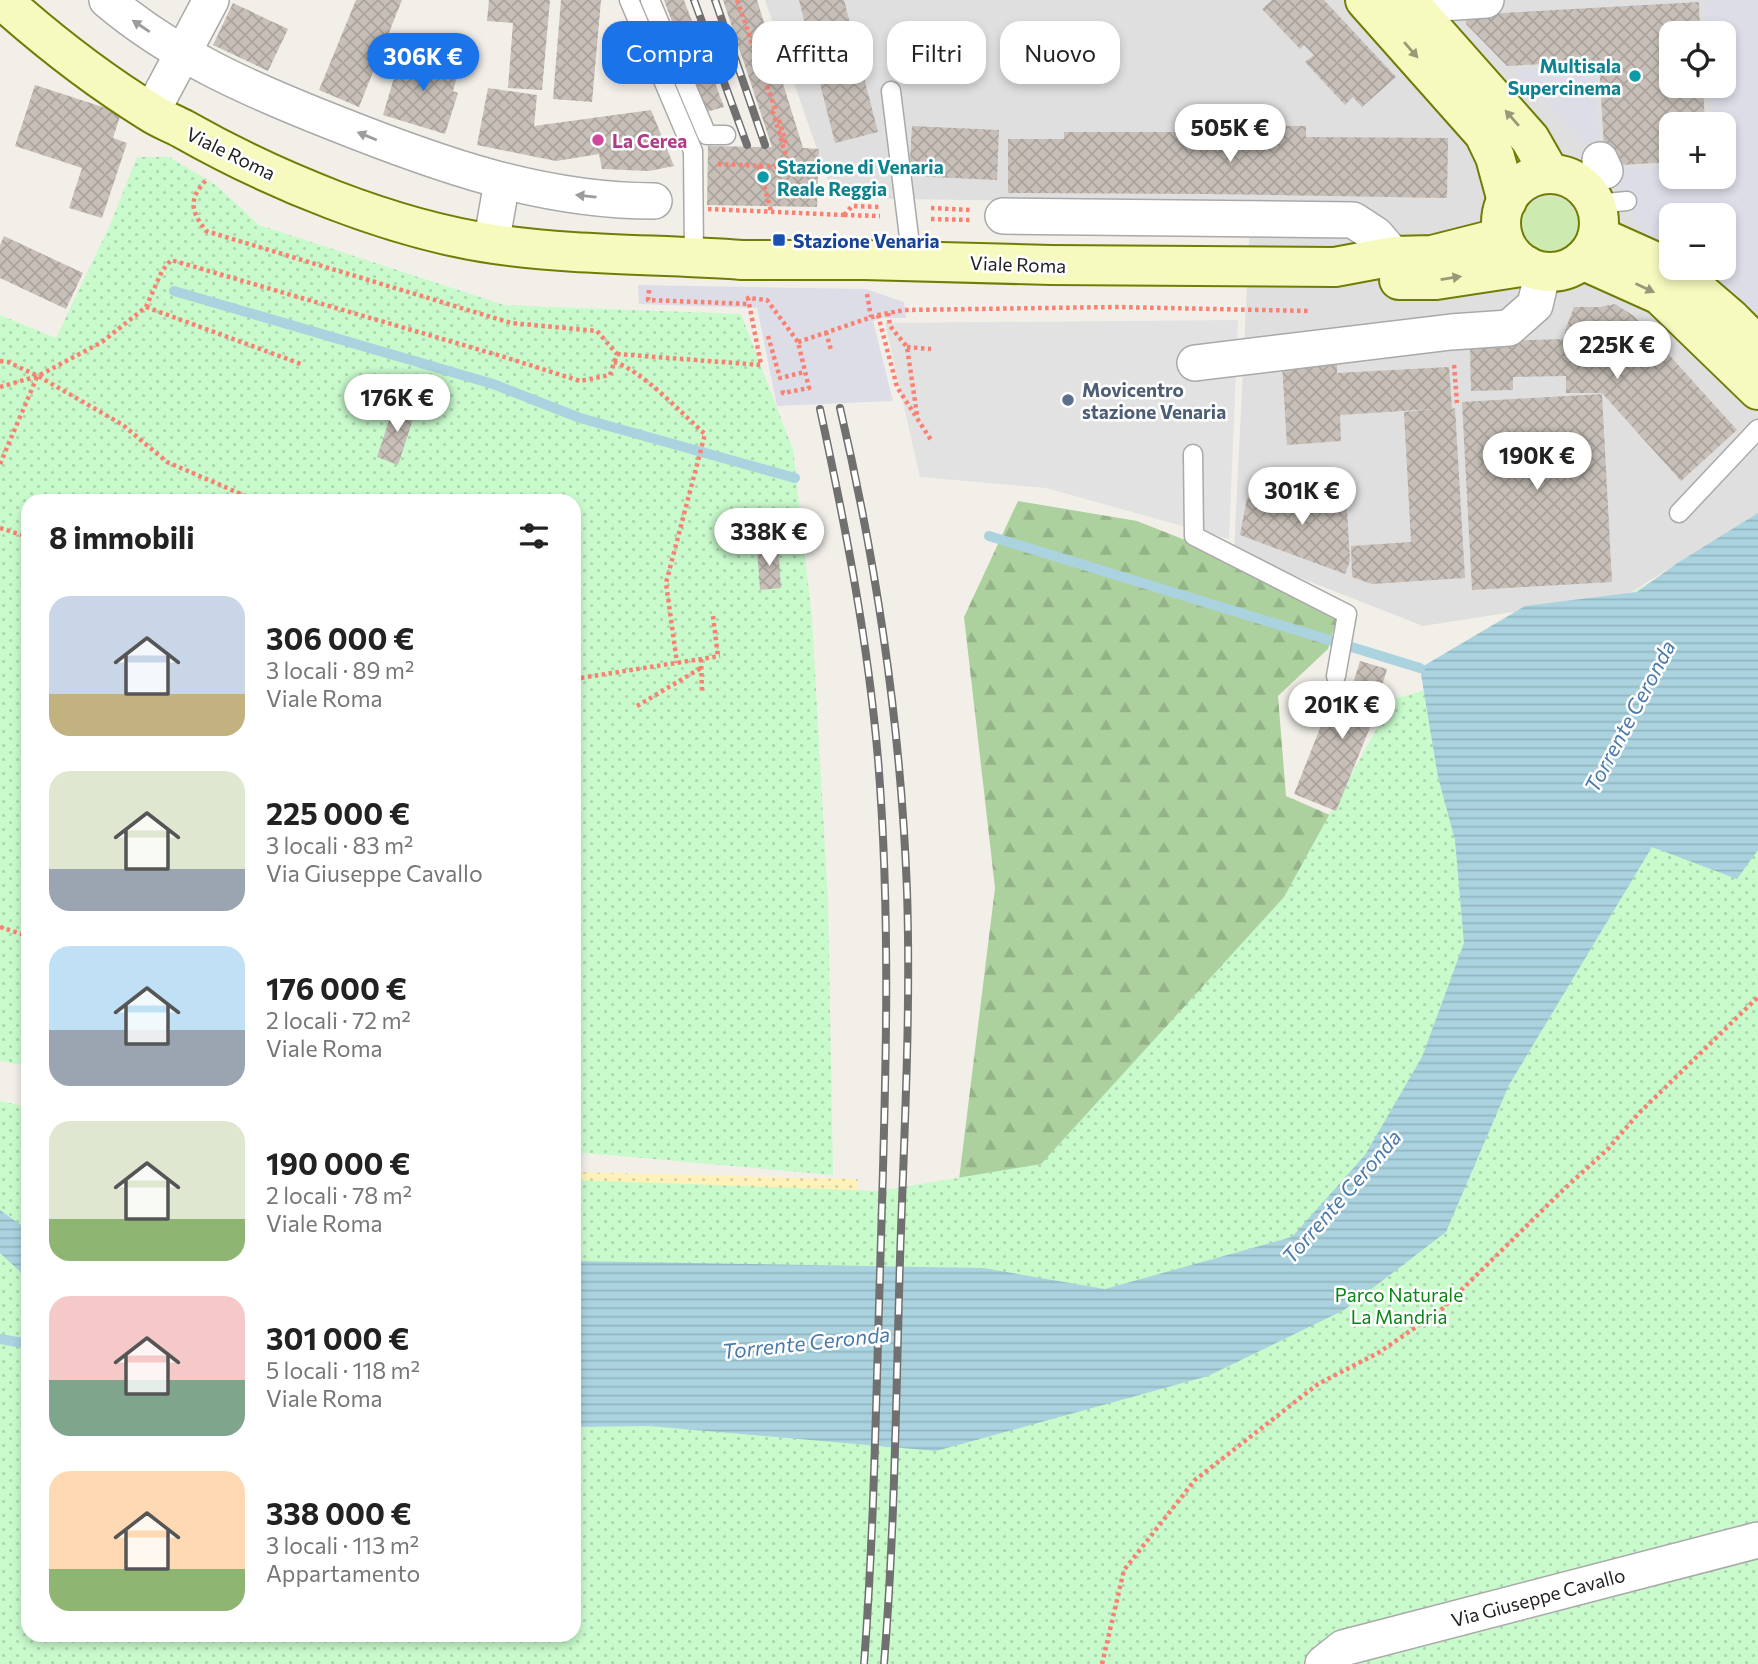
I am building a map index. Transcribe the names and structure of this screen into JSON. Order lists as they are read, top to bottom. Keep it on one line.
{"streets":{"street":["Viale Roma","Via Giuseppe Cavallo"]},"water":["Torrente Ceronda"],"parks":["Parco Naturale La Mandria"],"places":{"other":["Multisala Supercinema","La Cerea","Stazione di Venaria Reale Reggia","Movicentro stazione Venaria"],"transit":["Stazione Venaria"]},"page":{"map_buttons":["+","−"],"chip":["Compra","Affitta","Filtri","Nuovo"],"price":["306K €","505K €","225K €","176K €","190K €","301K €","338K €","201K €"],"heading":"8 immobili","list":[{"name":"306 000 €","note":"3 locali · 89 m² · Viale Roma"},{"name":"225 000 €","note":"3 locali · 83 m² · Via Giuseppe Cavallo"},{"name":"176 000 €","note":"2 locali · 72 m² · Viale Roma"},{"name":"190 000 €","note":"2 locali · 78 m² · Viale Roma"},{"name":"301 000 €","note":"5 locali · 118 m² · Viale Roma"},{"name":"338 000 €","note":"3 locali · 113 m² · Appartamento"}]}}
